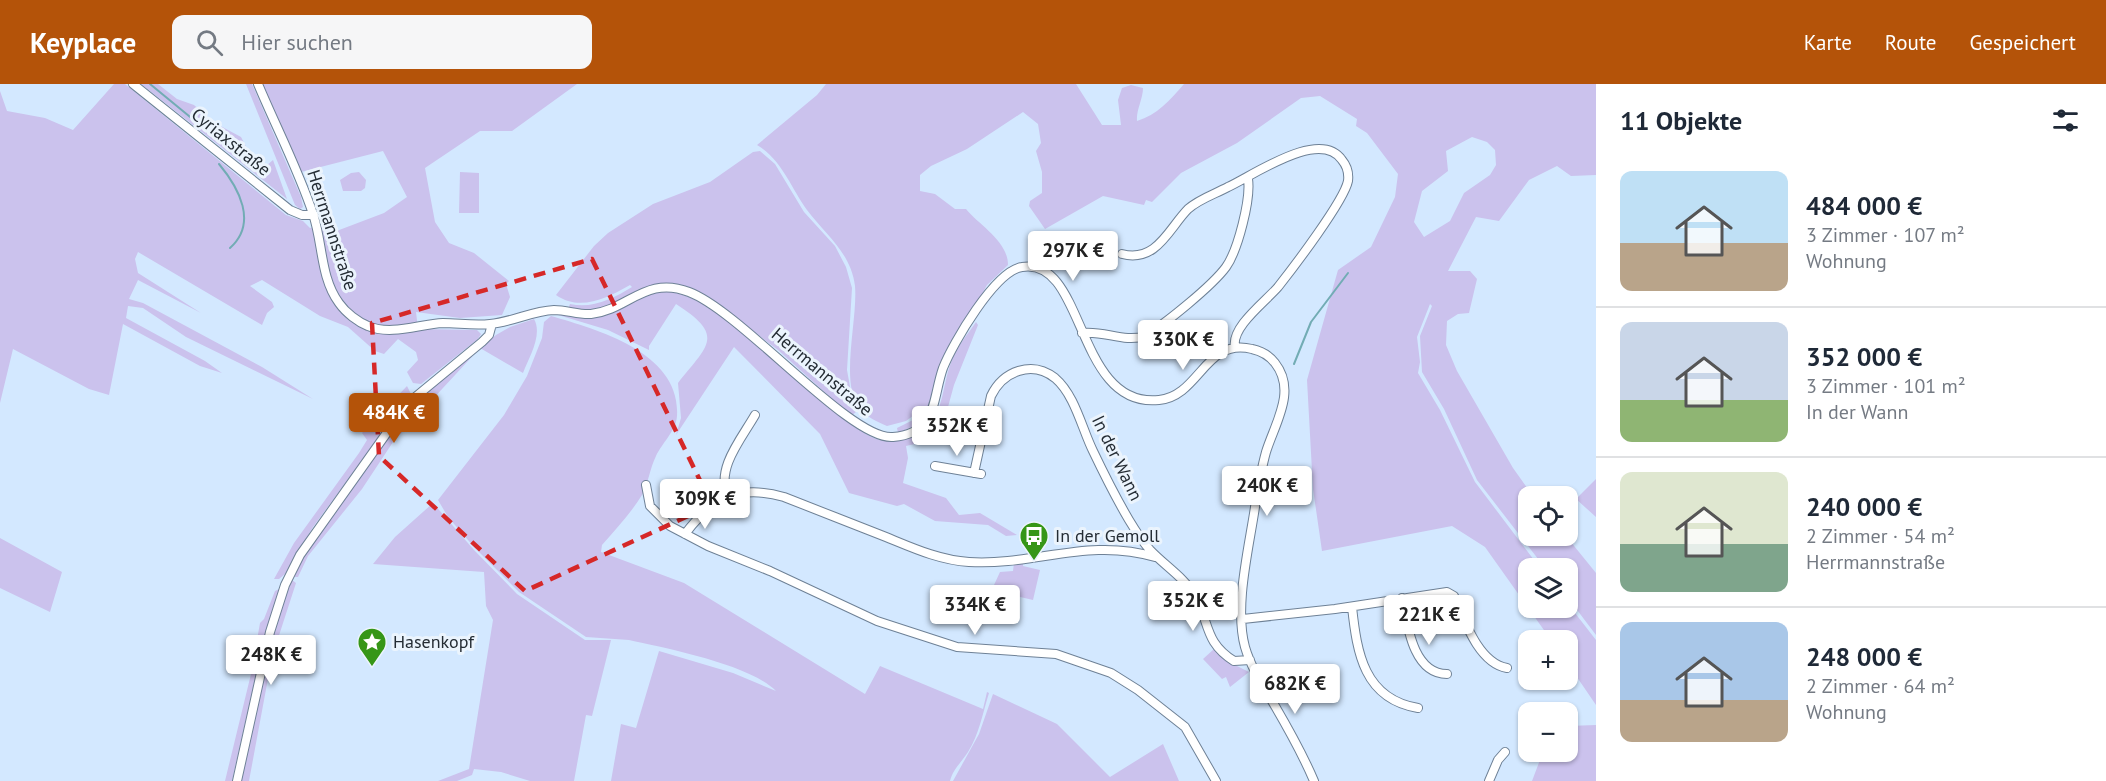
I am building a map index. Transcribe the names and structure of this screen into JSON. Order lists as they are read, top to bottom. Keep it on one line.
{"streets":{"street":["Cyriaxstraße","Herrmannstraße","In der Wann"]},"crossings":[["Cyriaxstraße","Herrmannstraße"]],"places":{"bus stop":["In der Gemoll"],"place":["Hasenkopf"]},"page":{"header":"Keyplace","search":"Hier suchen","nav":["Karte","Route","Gespeichert"],"heading":"11 Objekte","list":[{"name":"484 000 €","note":"3 Zimmer · 107 m² · Wohnung"},{"name":"352 000 €","note":"3 Zimmer · 101 m² · In der Wann"},{"name":"240 000 €","note":"2 Zimmer · 54 m² · Herrmannstraße"},{"name":"248 000 €","note":"2 Zimmer · 64 m² · Wohnung"}],"price":["297K €","330K €","484K €","352K €","240K €","309K €","352K €","334K €","221K €","248K €","682K €"],"map_buttons":["+","−"]}}
